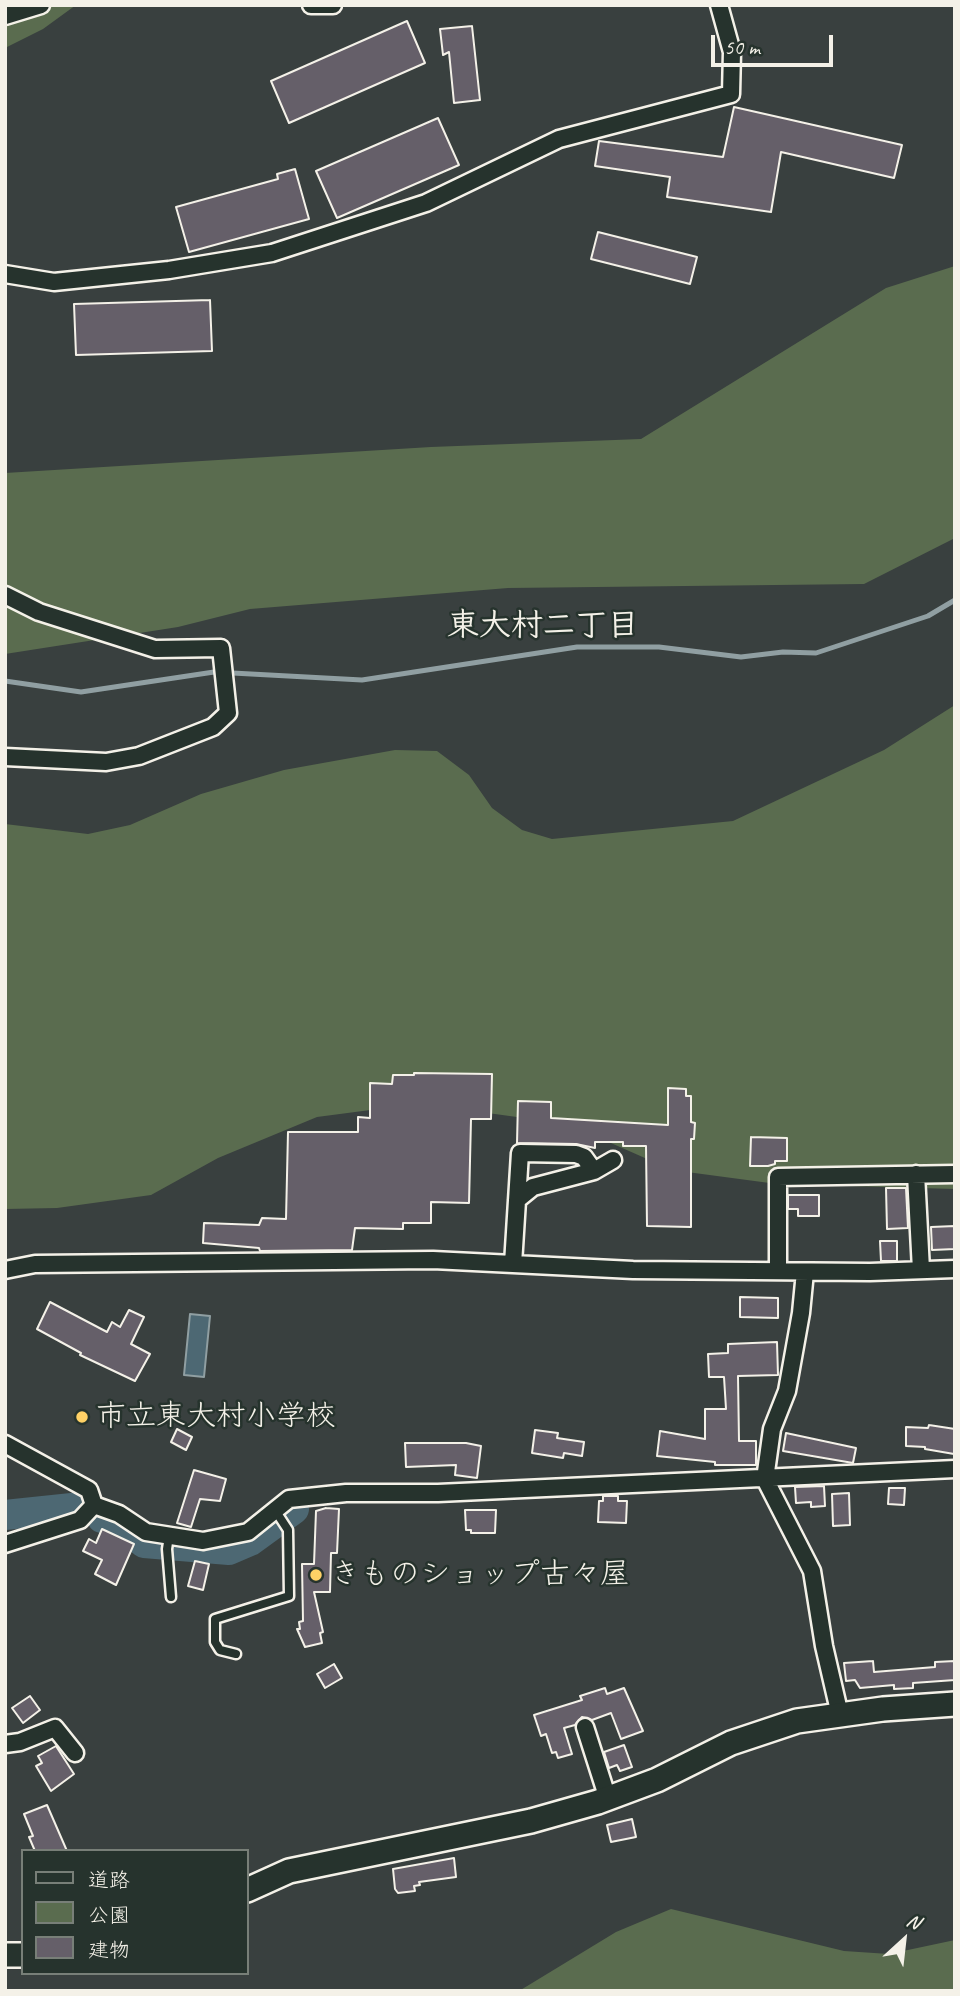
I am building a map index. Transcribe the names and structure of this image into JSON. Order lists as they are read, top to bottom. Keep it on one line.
{"districts":["東大村二丁目"],"places":["市立東大村小学校","きものショップ古々屋"],"legend":["道路","公園","建物"],"scale_bar":"50 m","north":"top right"}
